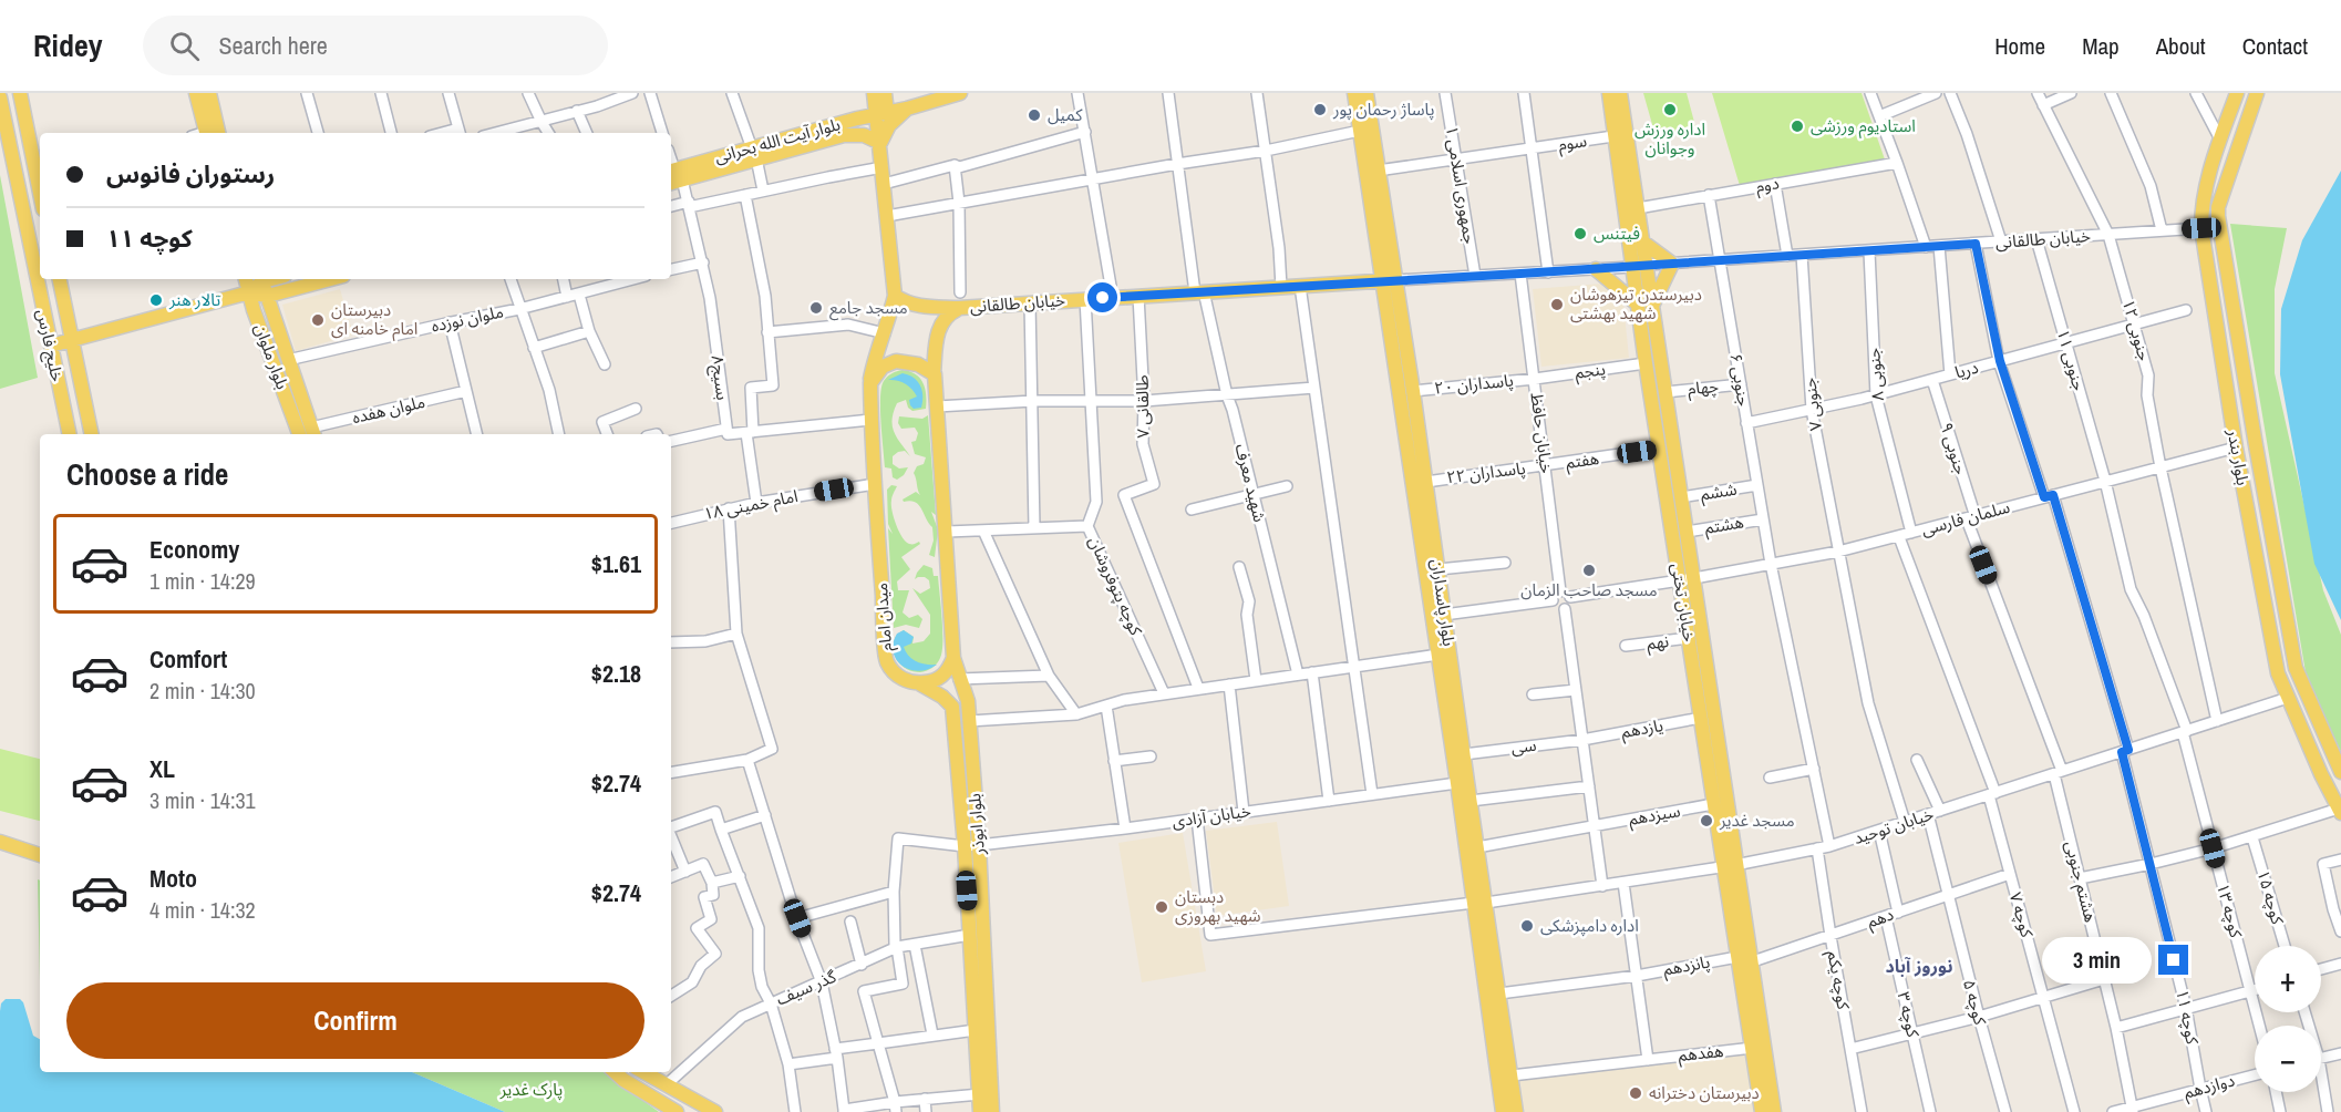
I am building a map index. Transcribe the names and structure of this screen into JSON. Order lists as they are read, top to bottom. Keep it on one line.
{"streets":{"main road":["بلوار آیت الله بحرانی","خیابان طالقانی","خلیج فارس","بلوار ملوان","بلوار بندر","بلوار پاسداران","خیابان تختی","میدان امام","بلوار ابوذر"],"street":["سوم","جمهوری اسلامی ۱","دوم","ملوان نوزده","۱۲ جنوبی","۱۱ جنوبی","دریا","پنجم","۸ جنوبی","بسیج۸","۶ جنوبی","پاسداران ۲۰","چهام","۷ جنوبی","طالقانی ۷","ملوان هفده","خیابان حافظ","۹ جنوبی","هفتم","پاسداران ۲۲","شهید معرف","ششم","امام خمینی ۱۸","سلمان فارسی","هشتم","کوچه پتوفروشان","نهم","یازدهم","سی","سیزدهم","خیابان آزادی","خیابان توحید","هشتم جنوبی","کوچه ۱۵","کوچه ۱۳","کوچه ۷","دهم","پانزدهم","کوچه یکم","گذر سیف","کوچه ۵","کوچه ۳","کوچه ۱۱","هفدهم","دوازدهم"]},"crossings":[["بلوار آیت الله بحرانی","بسیج۸"],["سوم","جمهوری اسلامی ۱"],["سوم","بلوار پاسداران"],["سوم","خیابان تختی"],["جمهوری اسلامی ۱","خیابان طالقانی"],["دوم","۶ جنوبی"],["دوم","خیابان تختی"],["خیابان طالقانی","۱۲ جنوبی"],["خیابان طالقانی","۱۱ جنوبی"],["خیابان طالقانی","۸ جنوبی"],["خیابان طالقانی","۶ جنوبی"],["خیابان طالقانی","۷ جنوبی"],["خیابان طالقانی","طالقانی ۷"],["خیابان طالقانی","خیابان حافظ"],["خیابان طالقانی","بلوار بندر"],["خیابان طالقانی","شهید معرف"],["خیابان طالقانی","بلوار پاسداران"],["خیابان طالقانی","خیابان تختی"],["خیابان طالقانی","میدان امام"],["خیابان طالقانی","کوچه ۱۱"],["ملوان نوزده","بلوار ملوان"],["۱۲ جنوبی","دریا"],["۱۲ جنوبی","سلمان فارسی"],["۱۲ جنوبی","خیابان توحید"],["بلوار ملوان","ملوان هفده"],["۱۱ جنوبی","دریا"],["۱۱ جنوبی","سلمان فارسی"],["۱۱ جنوبی","خیابان توحید"],["۱۱ جنوبی","کوچه ۱۳"],["دریا","۸ جنوبی"],["دریا","۶ جنوبی"],["دریا","۷ جنوبی"],["دریا","۹ جنوبی"],["دریا","کوچه ۱۱"],["پنجم","پاسداران ۲۰"],["پنجم","خیابان حافظ"],["پنجم","خیابان تختی"],["۸ جنوبی","سلمان فارسی"],["۶ جنوبی","چهام"],["۶ جنوبی","ششم"],["۶ جنوبی","سلمان فارسی"],["۶ جنوبی","هشتم"],["۶ جنوبی","خیابان توحید"],["پاسداران ۲۰","خیابان حافظ"],["پاسداران ۲۰","بلوار پاسداران"],["چهام","خیابان تختی"],["۷ جنوبی","سلمان فارسی"],["۷ جنوبی","خیابان توحید"],["خیابان حافظ","هفتم"],["خیابان حافظ","پاسداران ۲۲"],["خیابان حافظ","سلمان فارسی"],["۹ جنوبی","سلمان فارسی"],["۹ جنوبی","خیابان توحید"],["۹ جنوبی","هشتم جنوبی"],["بلوار بندر","سلمان فارسی"],["بلوار بندر","خیابان توحید"],["هفتم","پاسداران ۲۲"],["هفتم","خیابان تختی"],["پاسداران ۲۲","بلوار پاسداران"],["ششم","خیابان تختی"],["امام خمینی ۱۸","میدان امام"],["سلمان فارسی","بلوار پاسداران"],["سلمان فارسی","خیابان تختی"],["سلمان فارسی","کوچه ۷"],["سلمان فارسی","کوچه ۱۱"],["هشتم","خیابان تختی"],["بلوار پاسداران","سی"],["بلوار پاسداران","سیزدهم"],["بلوار پاسداران","خیابان آزادی"],["بلوار پاسداران","خیابان توحید"],["بلوار پاسداران","پانزدهم"],["بلوار پاسداران","هفدهم"],["خیابان تختی","نهم"],["خیابان تختی","یازدهم"],["خیابان تختی","سیزدهم"],["خیابان تختی","خیابان توحید"],["خیابان تختی","دهم"],["خیابان تختی","پانزدهم"],["خیابان تختی","هفدهم"],["یازدهم","سی"],["خیابان آزادی","بلوار ابوذر"],["خیابان آزادی","خیابان توحید"],["بلوار ابوذر","گذر سیف"],["خیابان توحید","هشتم جنوبی"],["خیابان توحید","کوچه ۱۳"],["خیابان توحید","کوچه ۷"],["خیابان توحید","کوچه یکم"],["خیابان توحید","کوچه ۵"],["خیابان توحید","کوچه ۱۱"],["هشتم جنوبی","دوازدهم"],["کوچه ۷","دهم"],["دهم","پانزدهم"],["دهم","کوچه یکم"],["دهم","کوچه ۵"],["دهم","کوچه ۳"],["کوچه ۱۱","دوازدهم"]],"districts":["نوروز آباد"],"parks":["پارک غدیر"],"places":["پاساژ رحمان پور","اداره ورزش وجوانان","کمیل","استادیوم ورزشی","فیتنس","تالار هنر","دبیرستدن تیزهوشان شهید بهشتی","مسجد جامع","دبیرستان امام خامنه ای","مسجد صاحب الزمان","مسجد غدیر","دبستان شهید بهروزی","اداره دامپزشکی","دبیرستان دخترانه"],"page":{"header":"Ridey","search":"Search here","nav":["Home","Map","About","Contact"],"banner":["رستوران فانوس","کوچه ۱۱"],"heading":"Choose a ride","list":[{"name":"Economy","note":"1 min · 14:29","value":"$1.61"},{"name":"Comfort","note":"2 min · 14:30","value":"$2.18"},{"name":"XL","note":"3 min · 14:31","value":"$2.74"},{"name":"Moto","note":"4 min · 14:32","value":"$2.74"}],"bubble":"3 min","map_buttons":["+","−"],"buttons":"Confirm"}}
